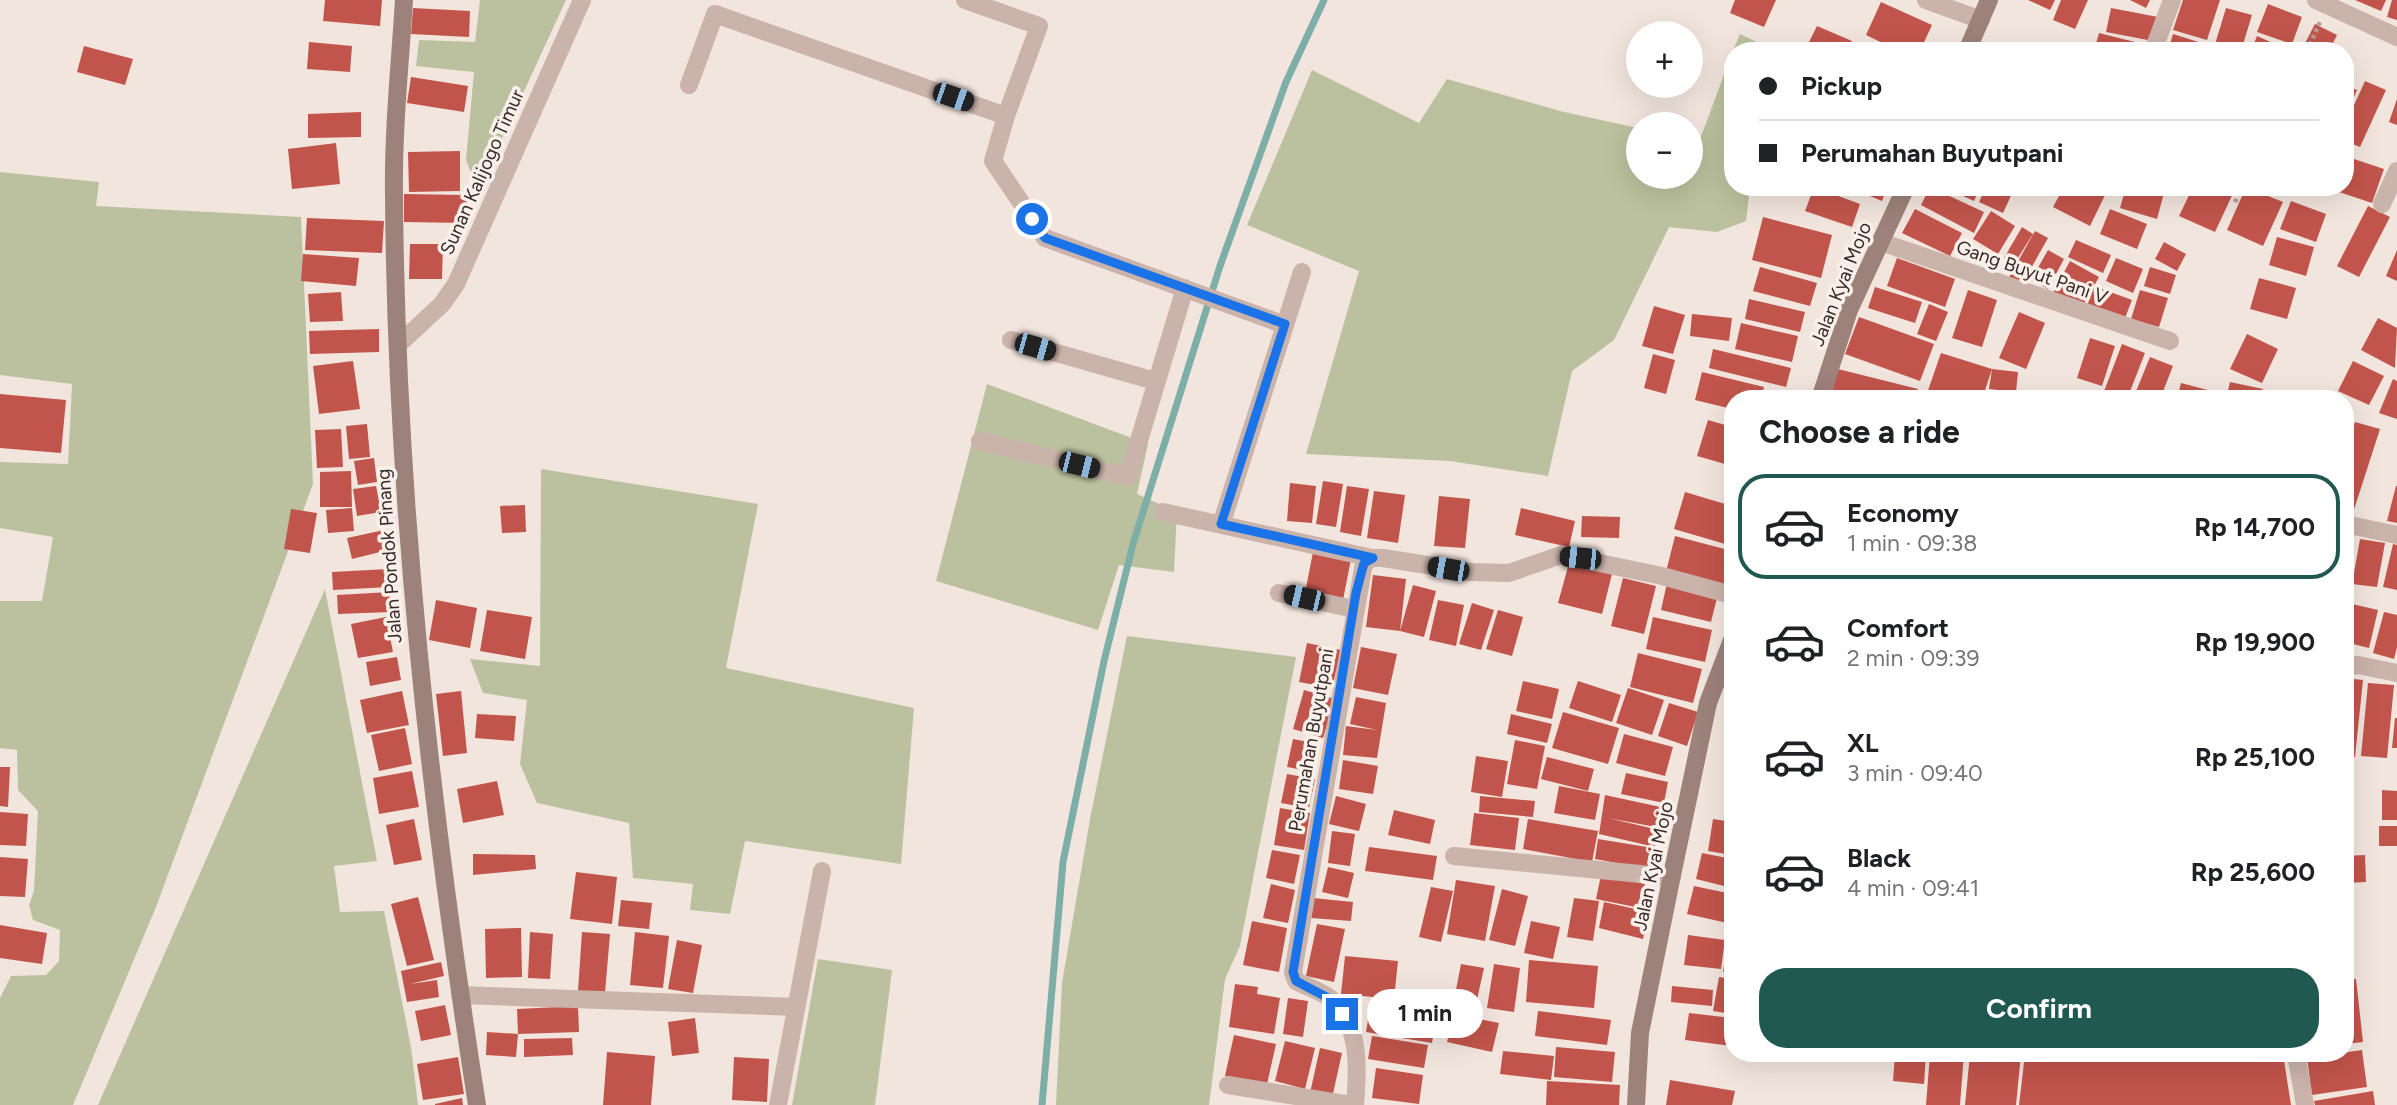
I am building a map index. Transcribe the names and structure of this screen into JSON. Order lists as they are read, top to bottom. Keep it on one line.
{"streets":{"street":["Sunan Kalijogo Timur","Gang Buyut Pani V","Jalan Kyai Mojo","Jalan Pondok Pinang","Perumahan Buyutpani"]},"crossings":[["Sunan Kalijogo Timur","Jalan Pondok Pinang"],["Gang Buyut Pani V","Jalan Kyai Mojo"]],"page":{"map_buttons":["+","−"],"banner":["Pickup","Perumahan Buyutpani"],"heading":"Choose a ride","list":[{"name":"Economy","note":"1 min · 09:38","value":"Rp 14,700"},{"name":"Comfort","note":"2 min · 09:39","value":"Rp 19,900"},{"name":"XL","note":"3 min · 09:40","value":"Rp 25,100"},{"name":"Black","note":"4 min · 09:41","value":"Rp 25,600"}],"buttons":"Confirm","bubble":"1 min"}}
